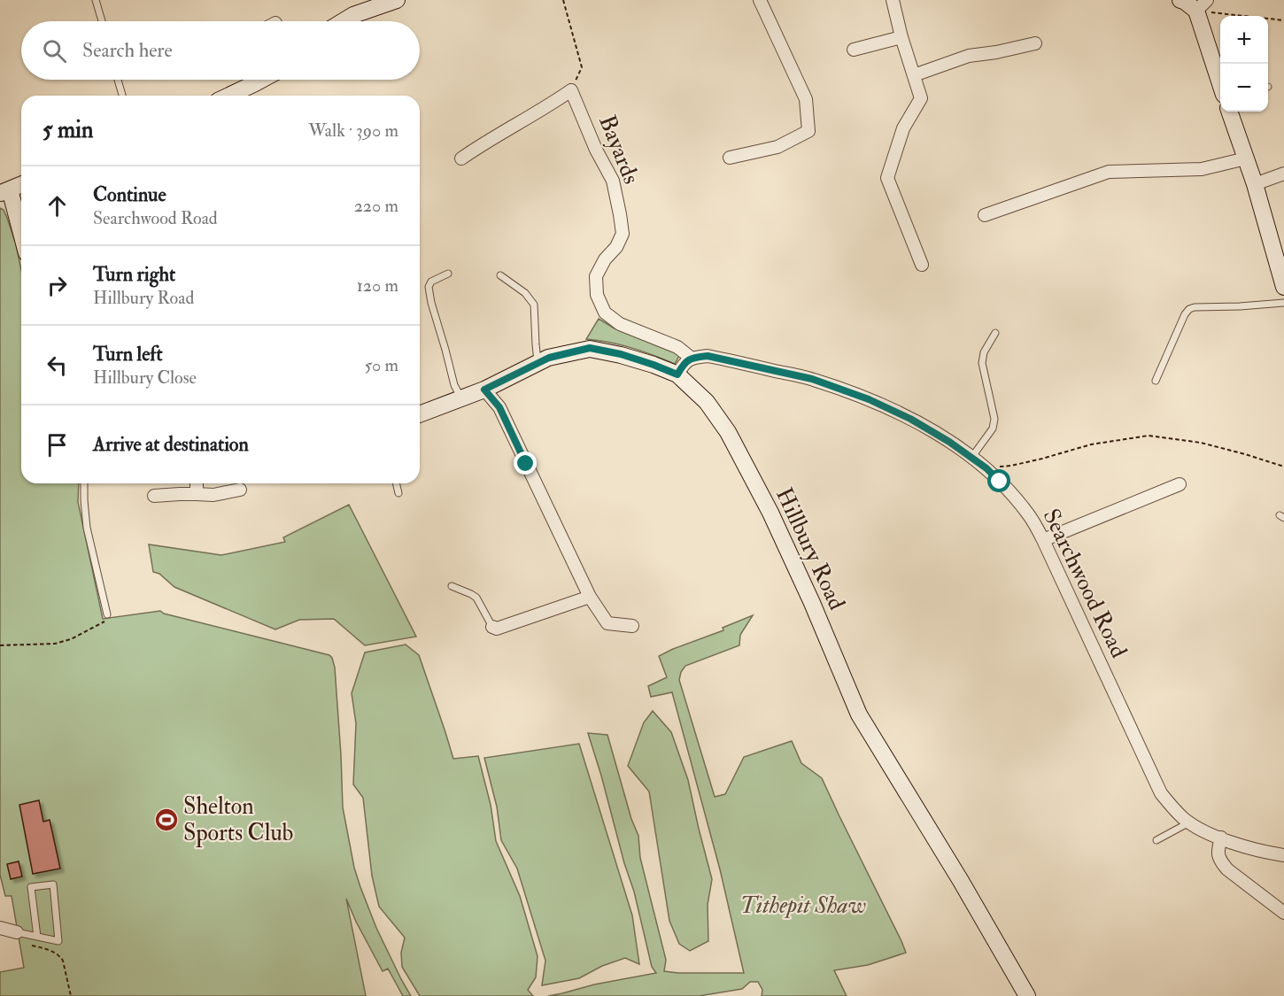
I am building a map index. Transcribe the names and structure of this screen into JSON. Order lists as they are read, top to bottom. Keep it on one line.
{"streets":{"main road":["Hillbury Road"],"street":["Bayards","Searchwood Road"]},"crossings":[["Bayards","Searchwood Road"]],"parks":["Tithepit Shaw"],"places":{"sports":["Shelton Sports Club"]},"page":{"map_buttons":["+","−"],"search":"Search here","heading":["5 min","Walk · 390 m"],"list":[["Continue","Searchwood Road","220 m"],["Turn right","Hillbury Road","120 m"],["Turn left","Hillbury Close","50 m"],"Arrive at destination"]}}
